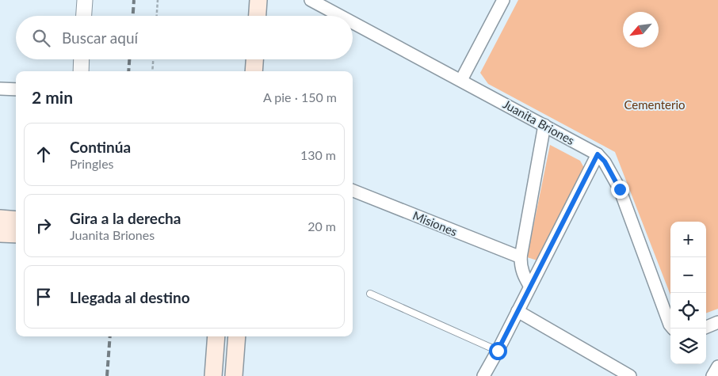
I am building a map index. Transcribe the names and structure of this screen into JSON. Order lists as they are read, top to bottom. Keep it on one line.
{"streets":{"street":["Juanita Briones","Misiones"]},"parks":["Cementerio"],"north":"bottom left","page":{"search":"Buscar aquí","heading":["2 min","A pie · 150 m"],"list":[["Continúa","Pringles","130 m"],["Gira a la derecha","Juanita Briones","20 m"],"Llegada al destino"],"map_buttons":["+","−"]}}
